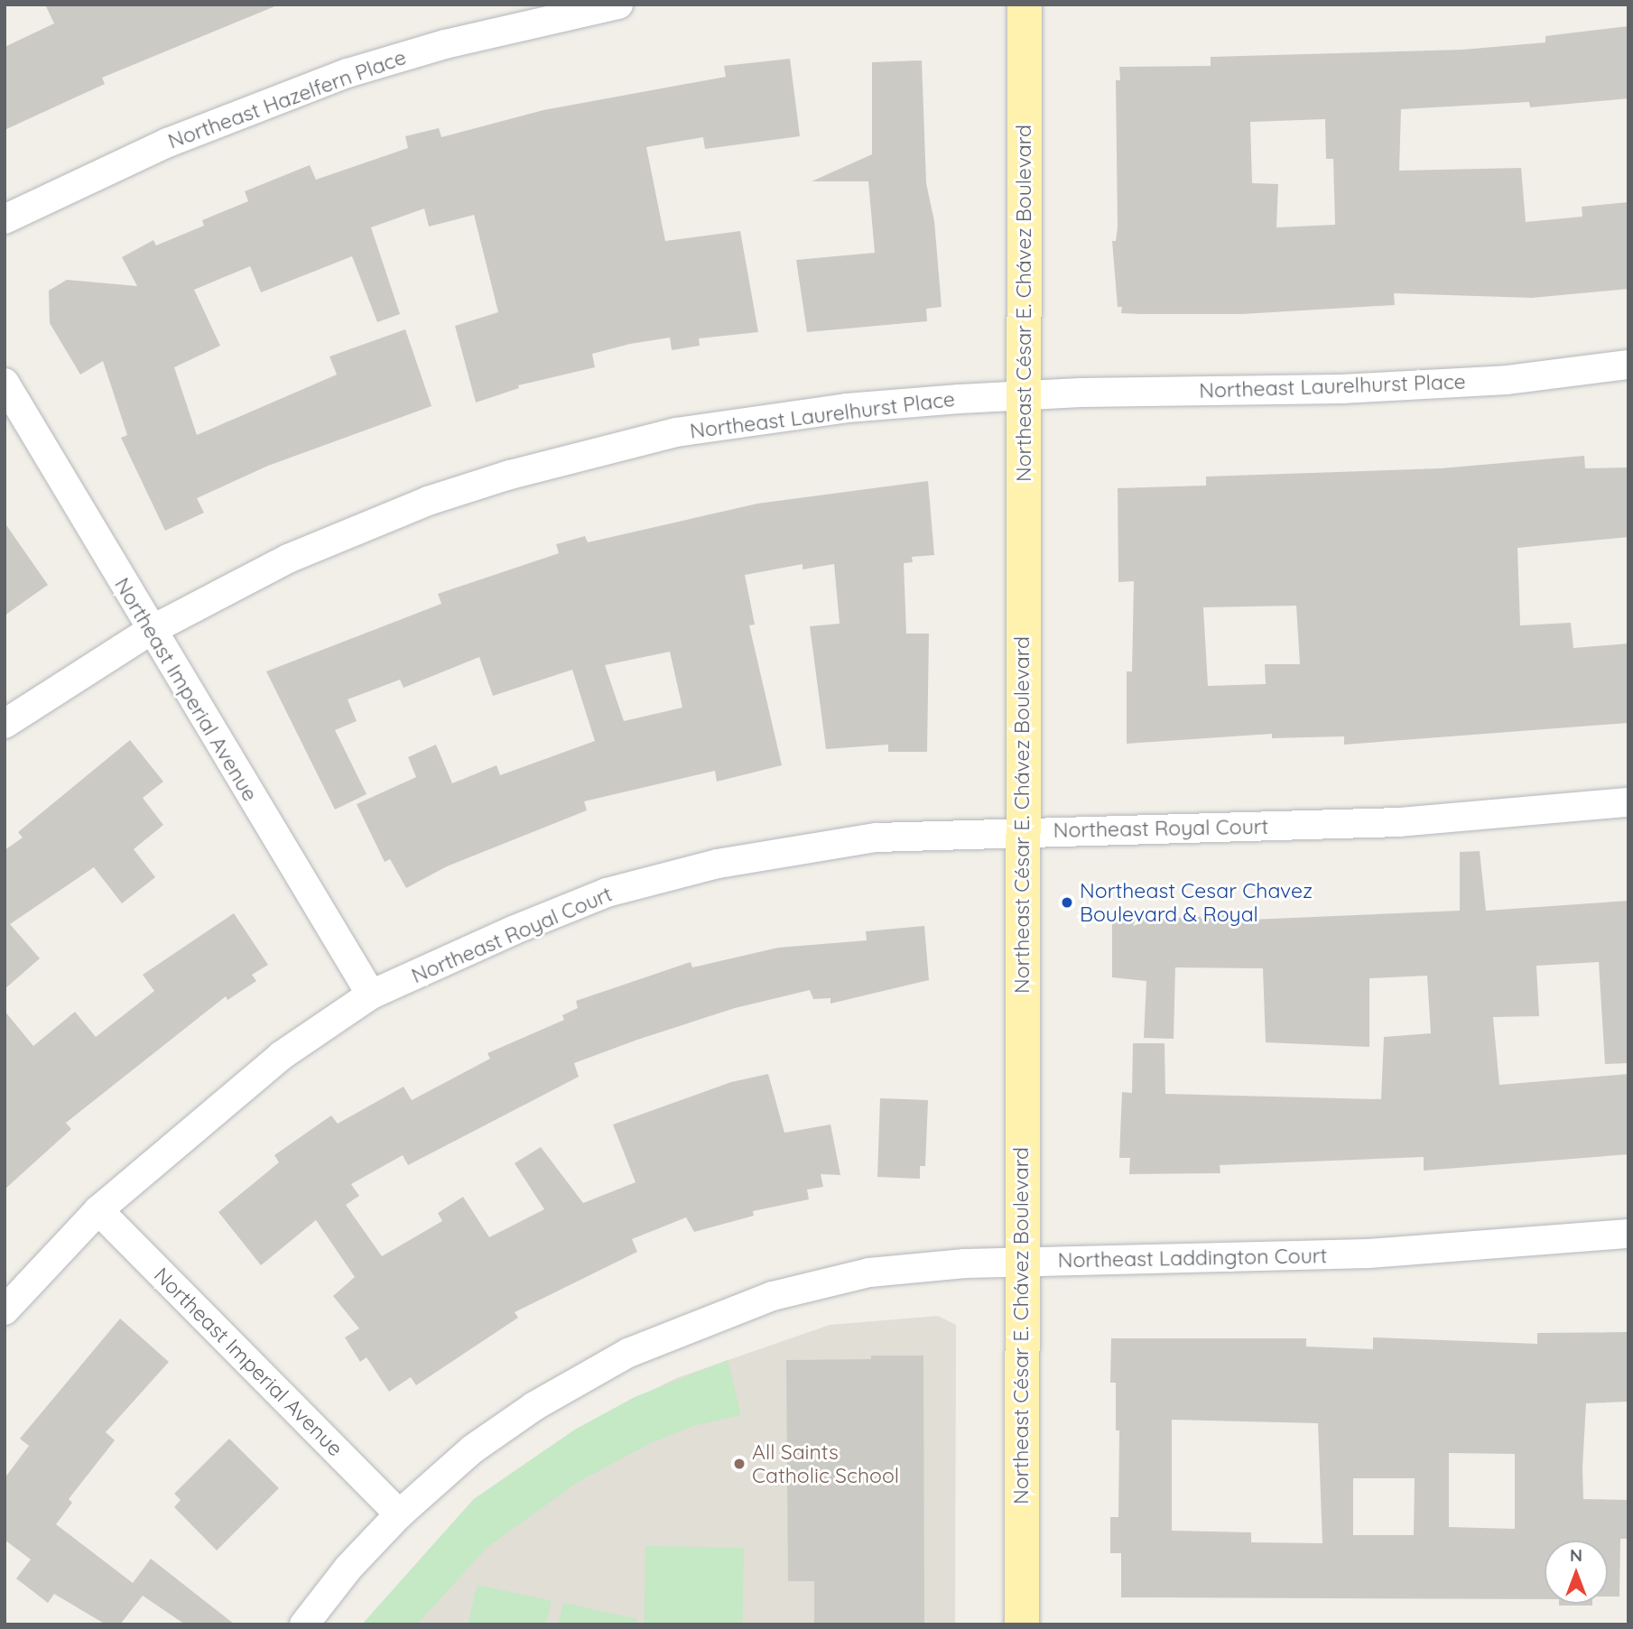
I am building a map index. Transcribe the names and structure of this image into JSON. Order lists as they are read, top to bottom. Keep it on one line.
{"streets":{"main road":["Northeast César E. Chávez Boulevard"],"street":["Northeast Hazelfern Place","Northeast Laurelhurst Place","Northeast Imperial Avenue","Northeast Royal Court","Northeast Laddington Court"]},"crossings":[["Northeast César E. Chávez Boulevard","Northeast Laurelhurst Place"],["Northeast César E. Chávez Boulevard","Northeast Royal Court"],["Northeast César E. Chávez Boulevard","Northeast Laddington Court"],["Northeast Laurelhurst Place","Northeast Imperial Avenue"],["Northeast Imperial Avenue","Northeast Royal Court"],["Northeast Imperial Avenue","Northeast Laddington Court"]],"places":["Northeast Cesar Chavez Boulevard & Royal","All Saints Catholic School"],"north":"top"}
